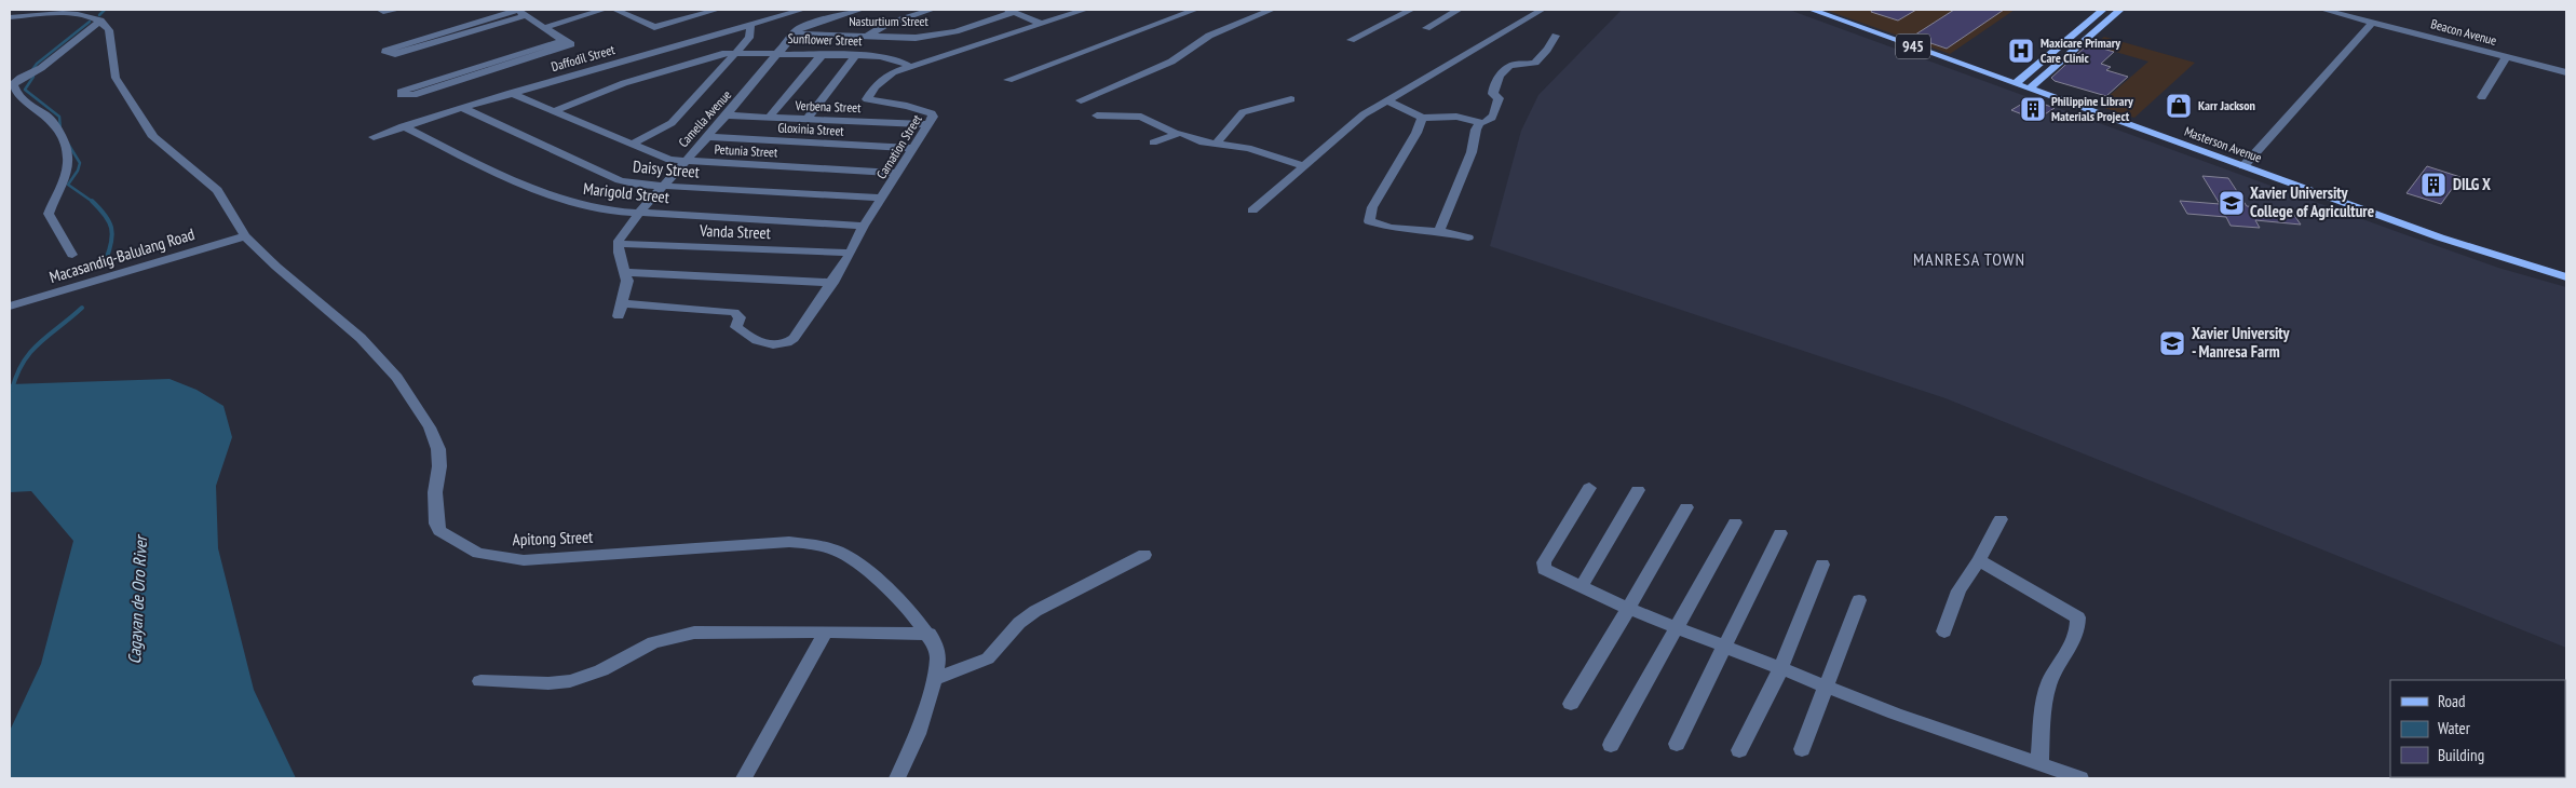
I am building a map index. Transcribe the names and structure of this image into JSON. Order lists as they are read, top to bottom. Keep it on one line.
{"streets":{"main road":["945","Masterson Avenue"],"street":["Nasturtium Street","Beacon Avenue","Sunflower Street","Daffodil Street","Verbena Street","Camella Avenue","Gloxinia Street","Carnation Street","Petunia Street","Daisy Street","Marigold Street","Vanda Street","Macasandig-Balulang Road","Apitong Street"]},"crossings":[["Nasturtium Street","Camella Avenue"],["Sunflower Street","Camella Avenue"],["Sunflower Street","Carnation Street"],["Sunflower Street","Petunia Street"],["Daffodil Street","Petunia Street"],["Daffodil Street","Daisy Street"],["Daffodil Street","Marigold Street"],["Verbena Street","Camella Avenue"],["Verbena Street","Carnation Street"],["Camella Avenue","Gloxinia Street"],["Camella Avenue","Petunia Street"],["Camella Avenue","Daisy Street"],["Camella Avenue","Marigold Street"],["Camella Avenue","Vanda Street"],["Gloxinia Street","Carnation Street"],["Carnation Street","Petunia Street"],["Carnation Street","Daisy Street"],["Carnation Street","Marigold Street"],["Carnation Street","Vanda Street"],["Macasandig-Balulang Road","Apitong Street"]],"districts":["MANRESA TOWN"],"water":["Cagayan de Oro River"],"places":{"hospital":["Maxicare Primary Care Clinic"],"shop":["Karr Jackson"],"building":["Philippine Library Materials Project","DILG X"],"school or university":["Xavier University College of Agriculture","Xavier University - Manresa Farm"]},"legend":["Road","Water","Building"]}
